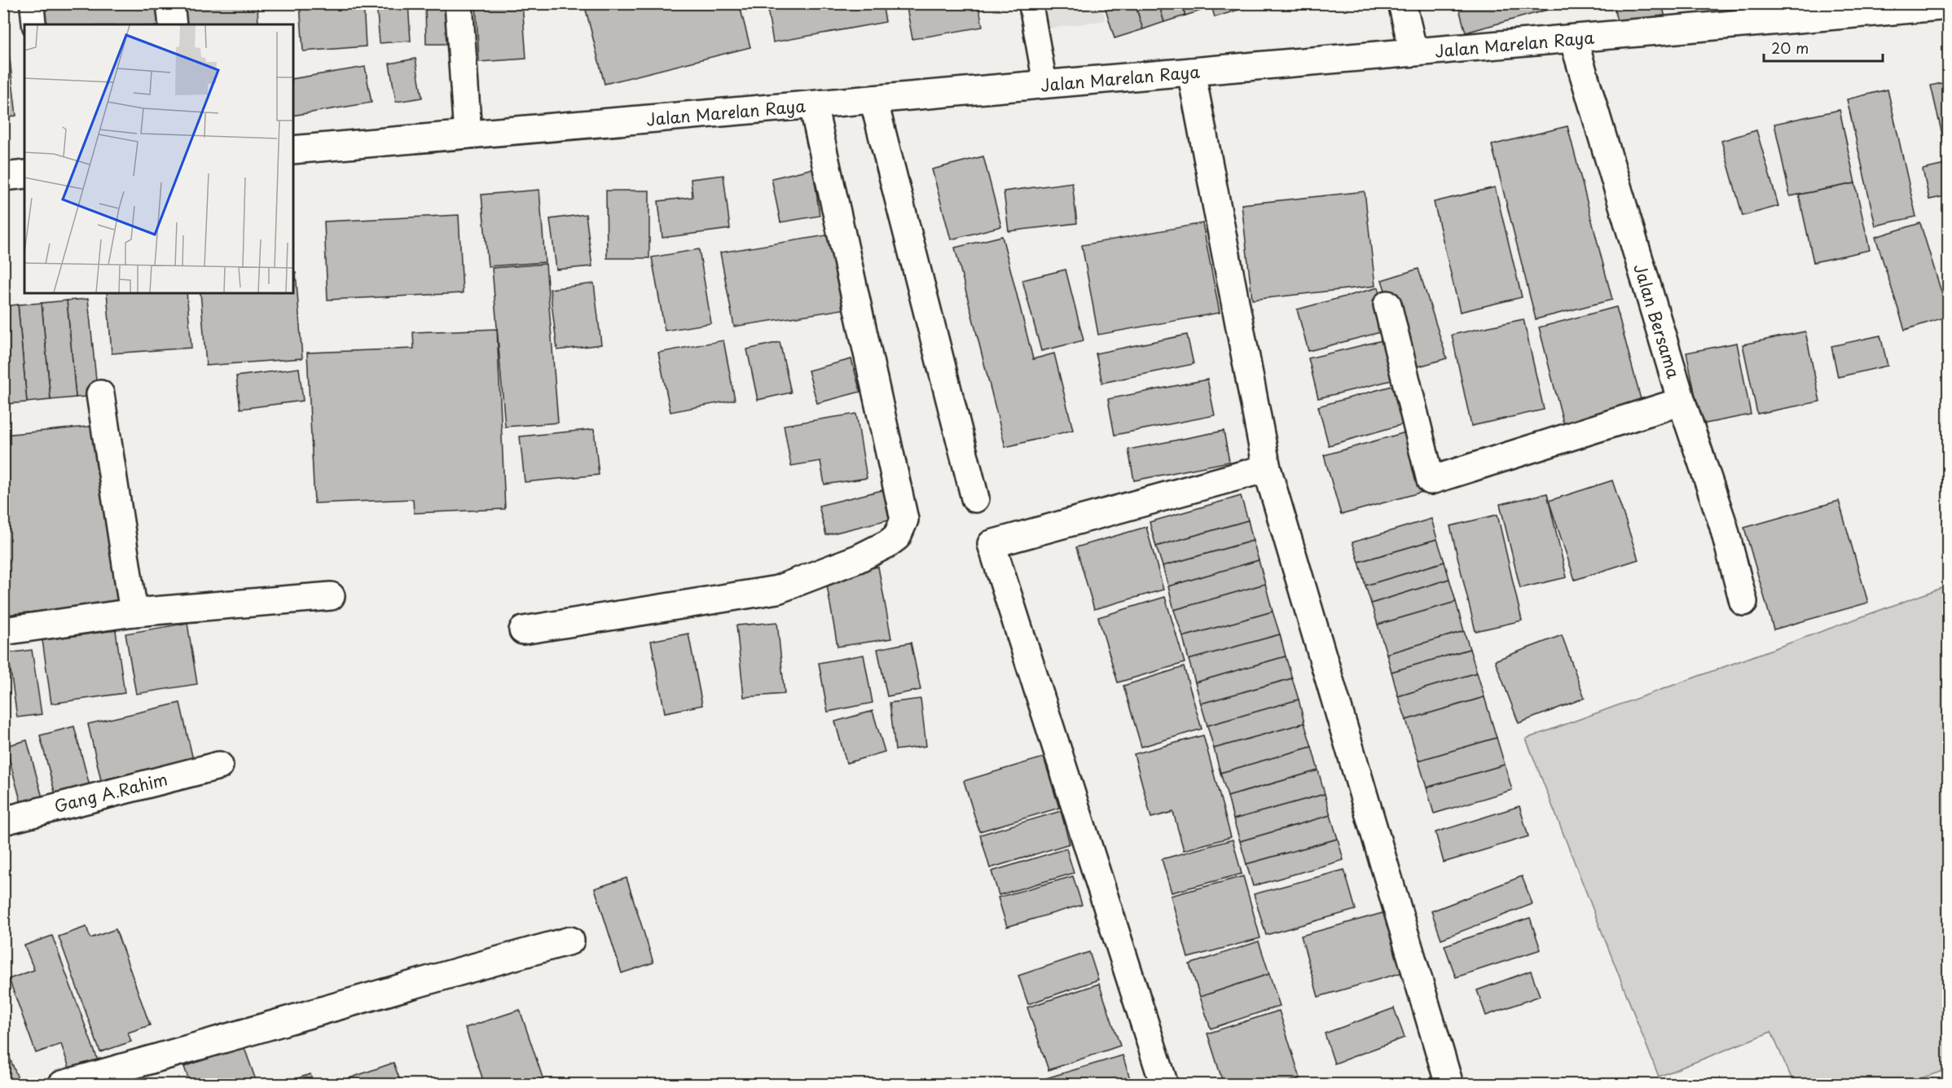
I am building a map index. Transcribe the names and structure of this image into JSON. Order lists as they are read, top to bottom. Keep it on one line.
{"streets":{"street":["Jalan Marelan Raya","Jalan Bersama","Gang A.Rahim"]},"crossings":[["Jalan Marelan Raya","Jalan Bersama"]],"scale_bar":"20 m"}
